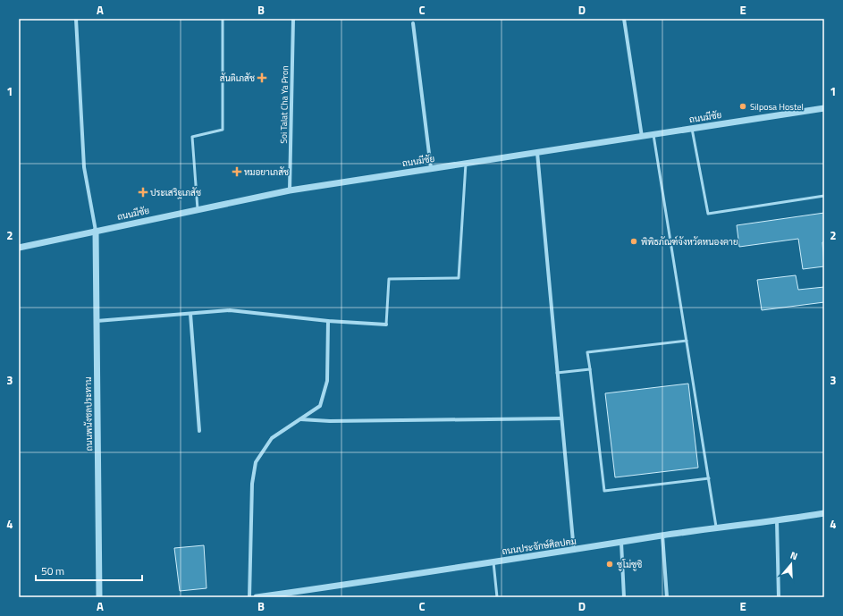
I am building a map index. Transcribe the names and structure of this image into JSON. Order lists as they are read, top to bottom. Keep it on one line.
{"streets":{"street":["Soi Talat Cha Ya Pron","ถนนมีชัย","ถนนพนังชลประทาน","ถนนประจักษ์ศิลปคม"]},"crossings":[["Soi Talat Cha Ya Pron","ถนนมีชัย"],["ถนนมีชัย","ถนนพนังชลประทาน"]],"places":{"health":["สันติเภสัช","หมอยาเภสัช","ประเสริฐเภสัช"],"other":["Silposa Hostel","พิพิธภัณฑ์จังหวัดหนองคาย","ซูโม่ซูชิ"]},"scale_bar":"50 m","north":"top","grid":{"columns":["A","B","C","D","E"],"rows":["1","2","3","4"]}}
